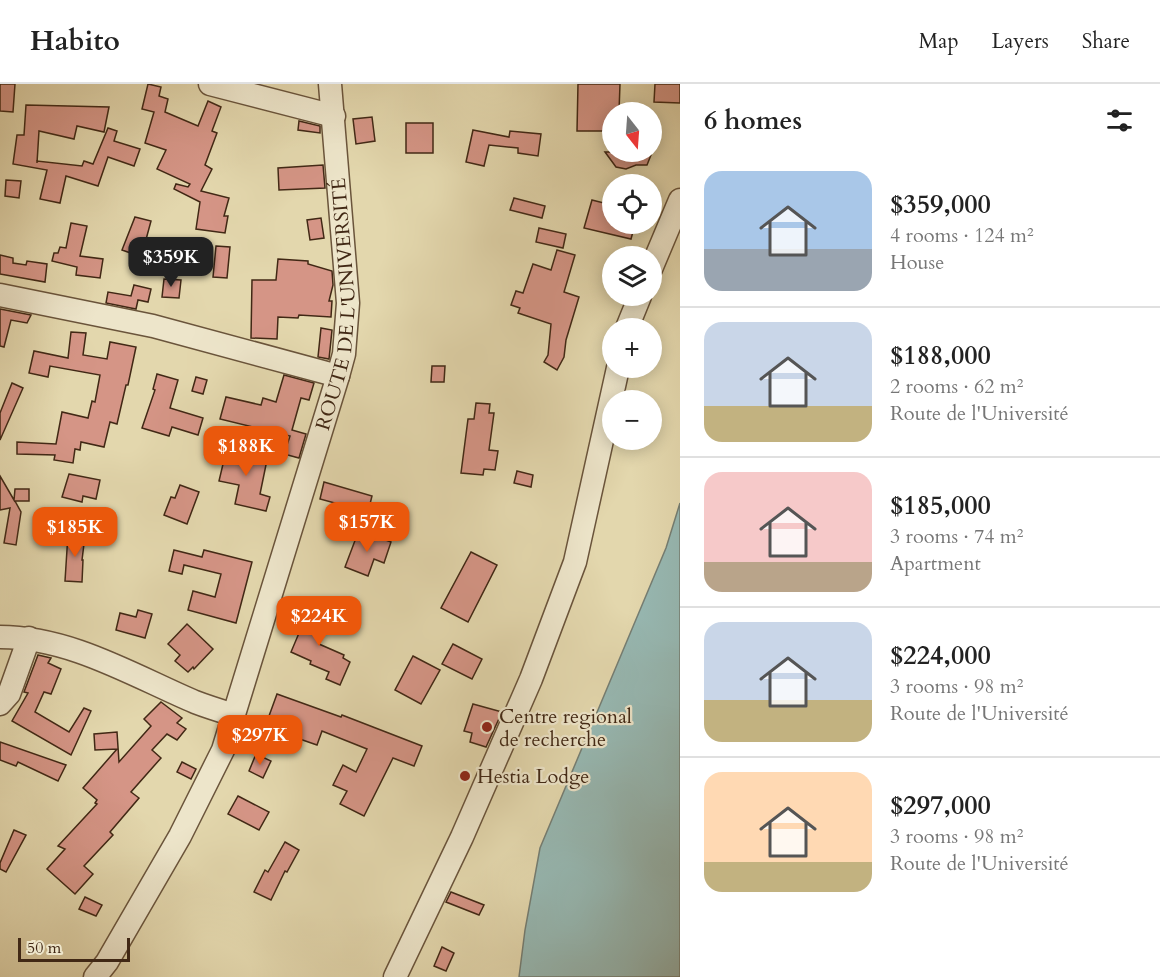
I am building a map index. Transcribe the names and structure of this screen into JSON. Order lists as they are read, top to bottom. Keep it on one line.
{"streets":{"street":["ROUTE DE L'UNIVERSITÉ"]},"places":["Centre regional de recherche","Hestia Lodge"],"scale_bar":"50 m","north":"bottom","page":{"header":"Habito","nav":["Map","Layers","Share"],"heading":"6 homes","map_buttons":["+","−"],"list":[{"name":"$359,000","note":"4 rooms · 124 m² · House"},{"name":"$188,000","note":"2 rooms · 62 m² · Route de l'Université"},{"name":"$185,000","note":"3 rooms · 74 m² · Apartment"},{"name":"$224,000","note":"3 rooms · 98 m² · Route de l'Université"},{"name":"$297,000","note":"3 rooms · 98 m² · Route de l'Université"}],"price":["$359K","$188K","$157K","$185K","$224K","$297K"],"scale":"50 m"}}
